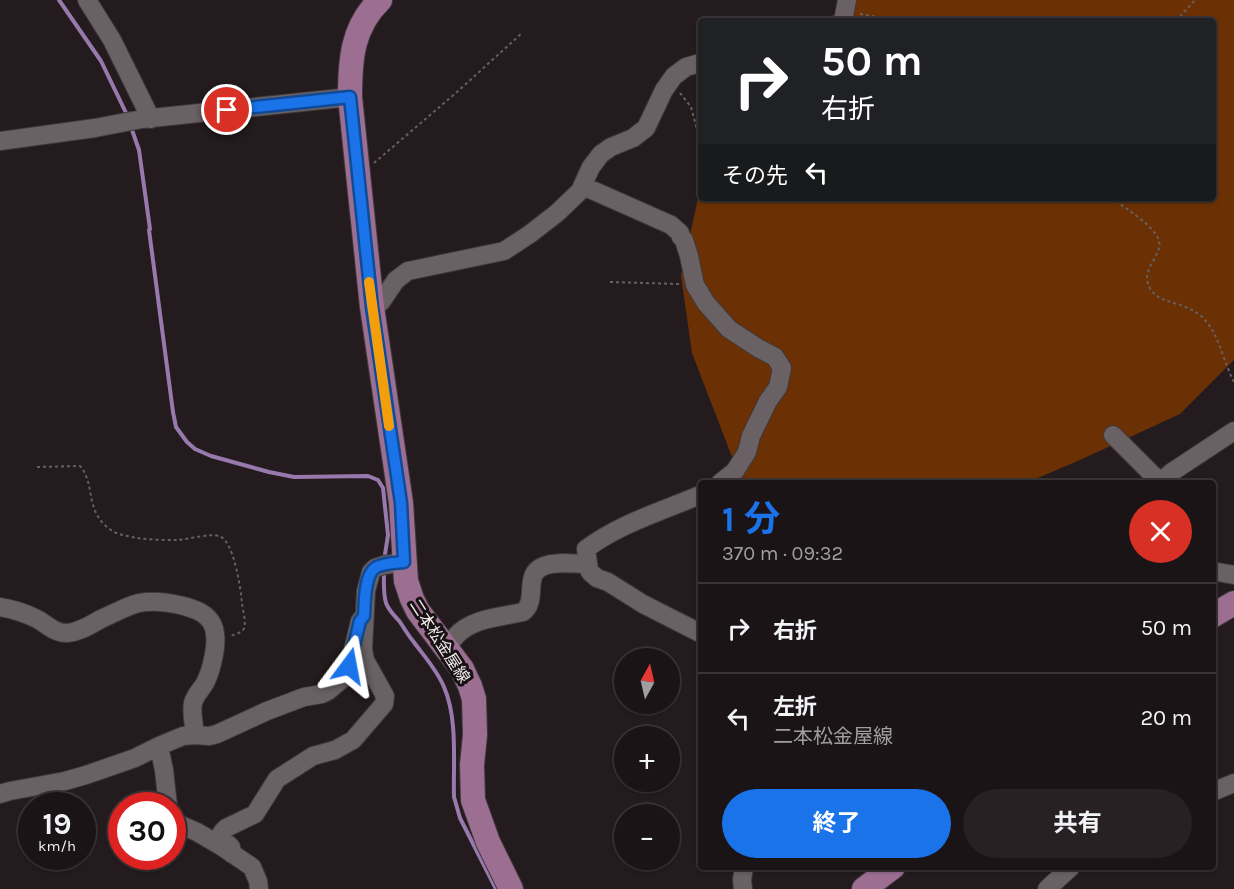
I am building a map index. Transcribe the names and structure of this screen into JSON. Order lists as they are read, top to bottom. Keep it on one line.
{"streets":{"main road":["二本松金屋線"]},"north":"top","page":{"turn":["50 m","右折"],"then":"その先","heading":["1 分","370 m · 09:32"],"list":[{"name":"右折","value":"50 m"},{"name":"左折","note":"二本松金屋線","value":"20 m"}],"map_buttons":["+","−"],"buttons":["終了","共有"],"speed":"19 km/h","limit":"30"}}
